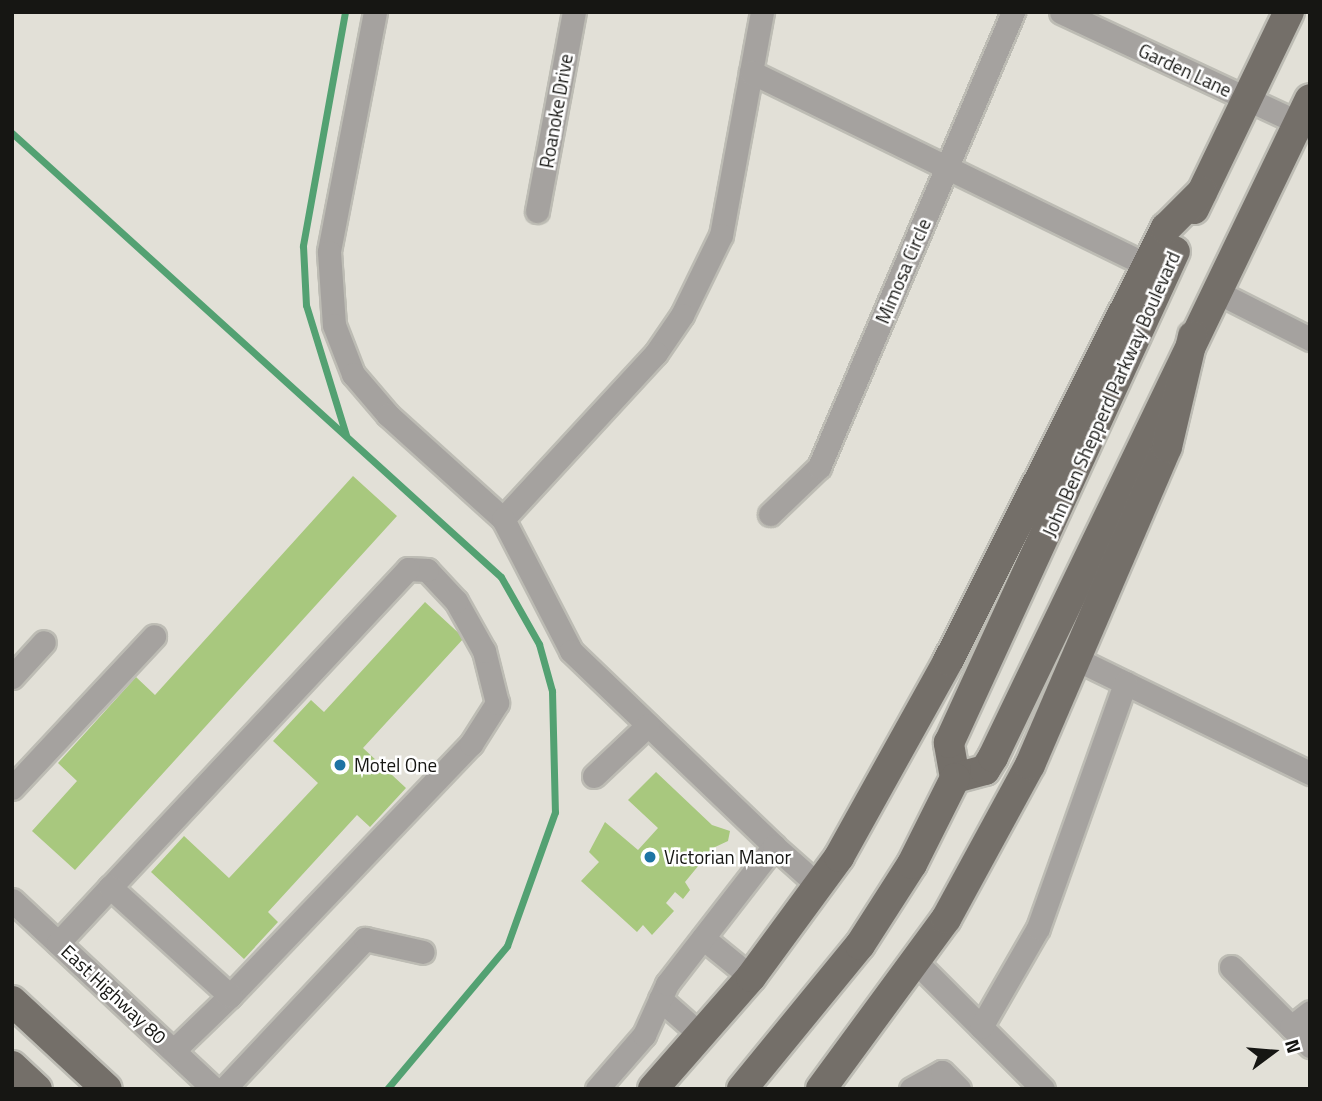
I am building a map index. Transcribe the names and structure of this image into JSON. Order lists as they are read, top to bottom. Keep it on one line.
{"streets":{"main road":["John Ben Shepperd Parkway Boulevard"],"street":["Garden Lane","Roanoke Drive","Mimosa Circle","East Highway 80"]},"crossings":[["Garden Lane","John Ben Shepperd Parkway Boulevard"]],"places":["Motel One","Victorian Manor"],"north":"right"}
